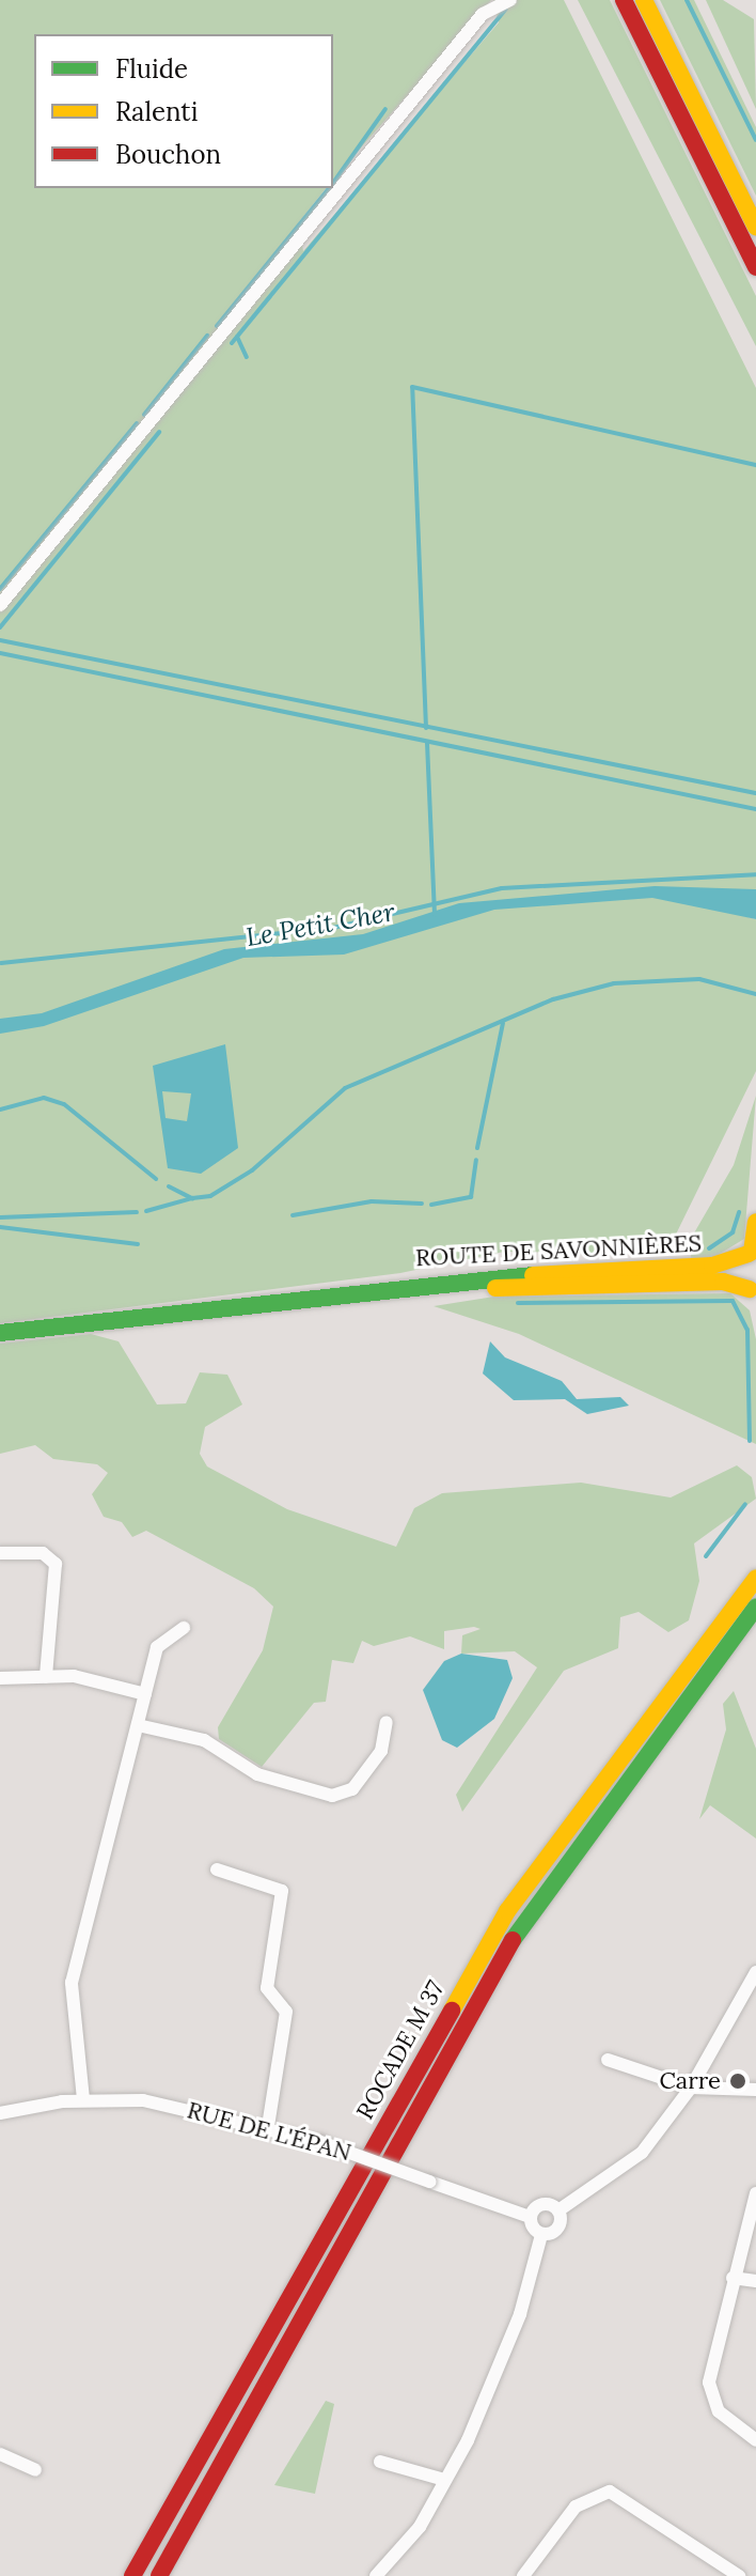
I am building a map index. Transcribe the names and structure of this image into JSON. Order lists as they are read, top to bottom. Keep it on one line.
{"streets":{"main road":["ROUTE DE SAVONNIÈRES","ROCADE M 37"],"street":["RUE DE L'ÉPAN"]},"water":["Le Petit Cher"],"places":["Carre"],"legend":["Fluide","Ralenti","Bouchon"]}
